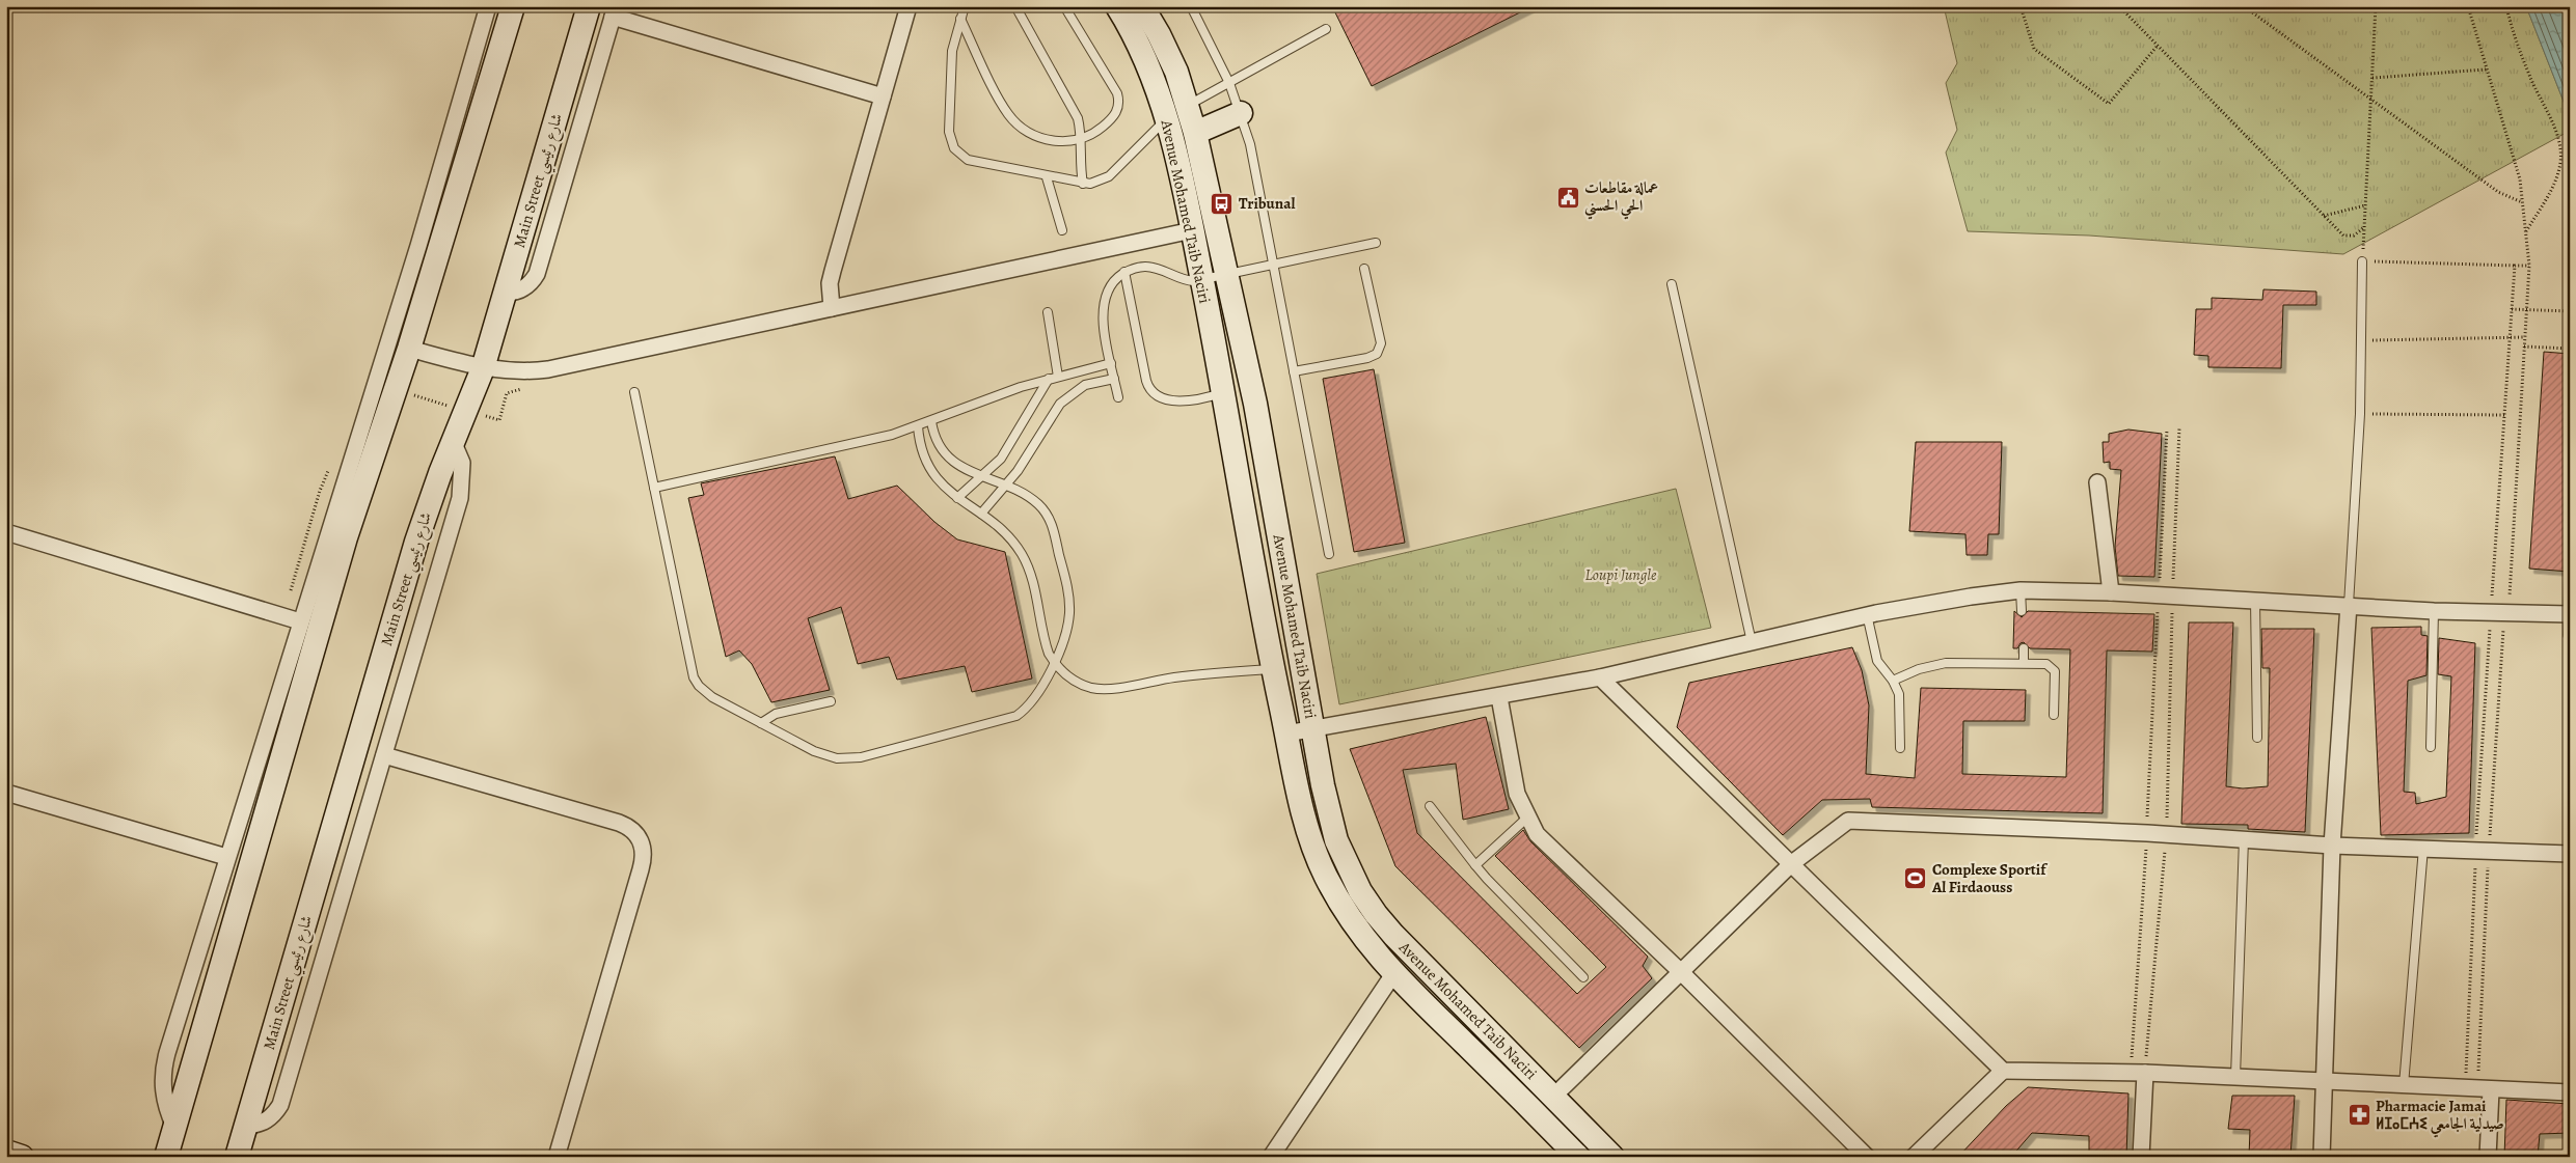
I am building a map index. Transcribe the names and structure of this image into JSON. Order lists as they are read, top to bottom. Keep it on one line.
{"streets":{"street":["Main Street شارع رئيسي","Avenue Mohamed Taib Naciri"]},"parks":["Loupi Jungle"],"places":{"public building":["عمالة مقاطعات الحي الحسني"],"bus stop":["Tribunal"],"sports":["Complexe Sportif Al Firdaouss"],"pharmacy":["Pharmacie Jamai ⵍⵊⴰⵎⵄⵉ صيدلية الجامعي"]}}
